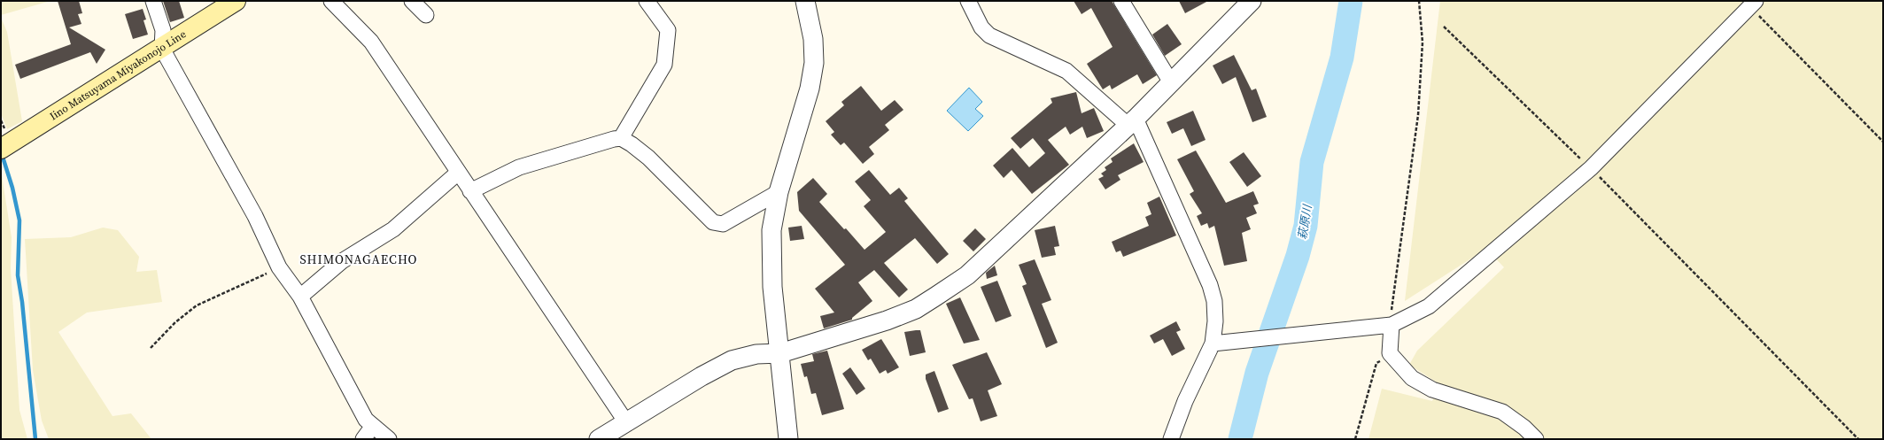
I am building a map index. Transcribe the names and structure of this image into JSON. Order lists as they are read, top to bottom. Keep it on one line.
{"streets":{"main road":["Iino Matsuyama Miyakonojo Line"]},"districts":["SHIMONAGAECHO"],"water":["萩原川"]}
